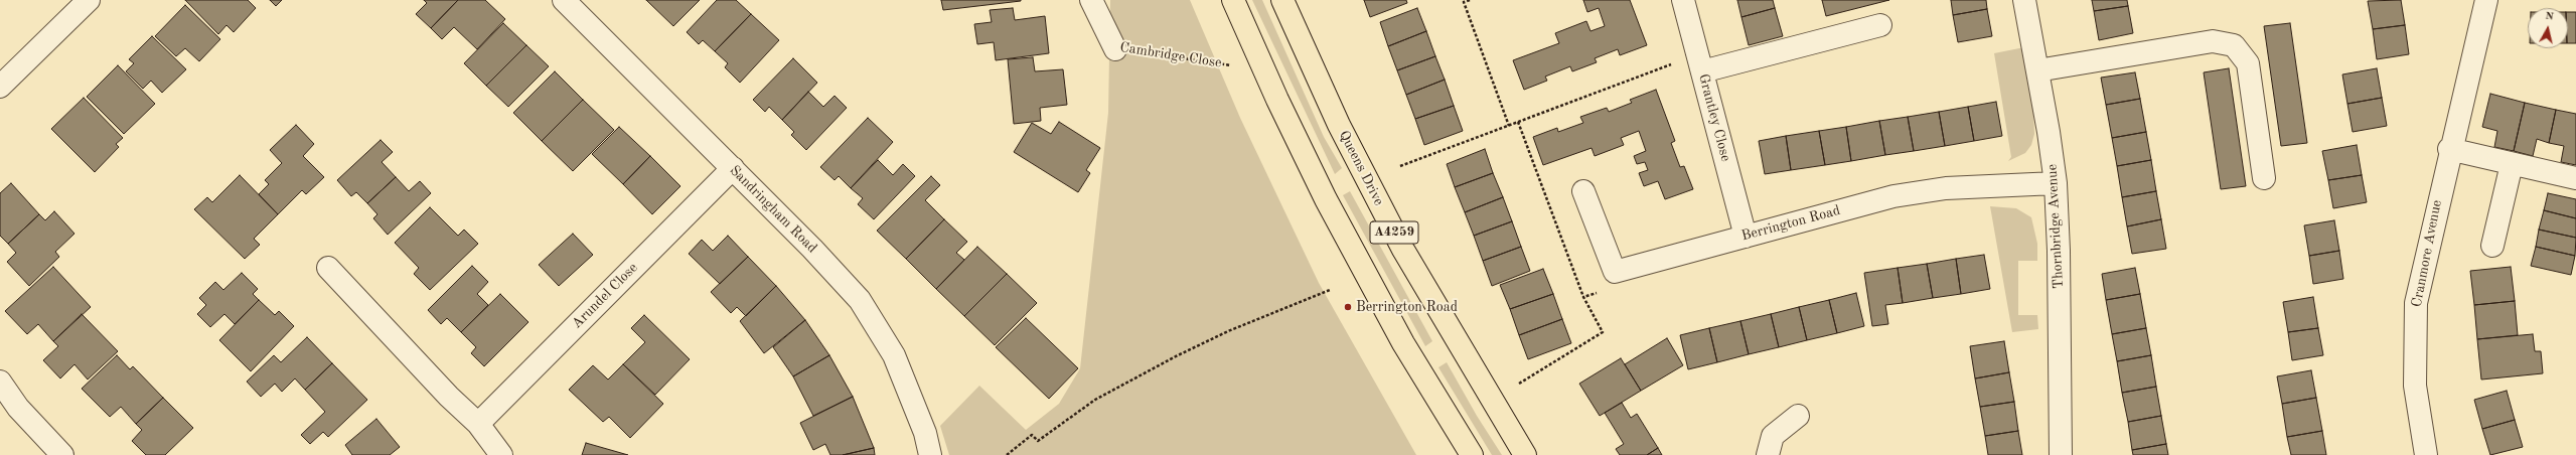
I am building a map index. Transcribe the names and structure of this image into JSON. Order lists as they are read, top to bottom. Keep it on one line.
{"streets":{"main road":["Queens Drive","A4259"],"street":["Cambridge Close","Grantley Close","Sandringham Road","Berrington Road","Thornbridge Avenue","Cranmore Avenue","Arundel Close"]},"crossings":[["Grantley Close","Berrington Road"],["Sandringham Road","Arundel Close"],["Berrington Road","Thornbridge Avenue"]],"places":["Berrington Road"],"north":"top"}
